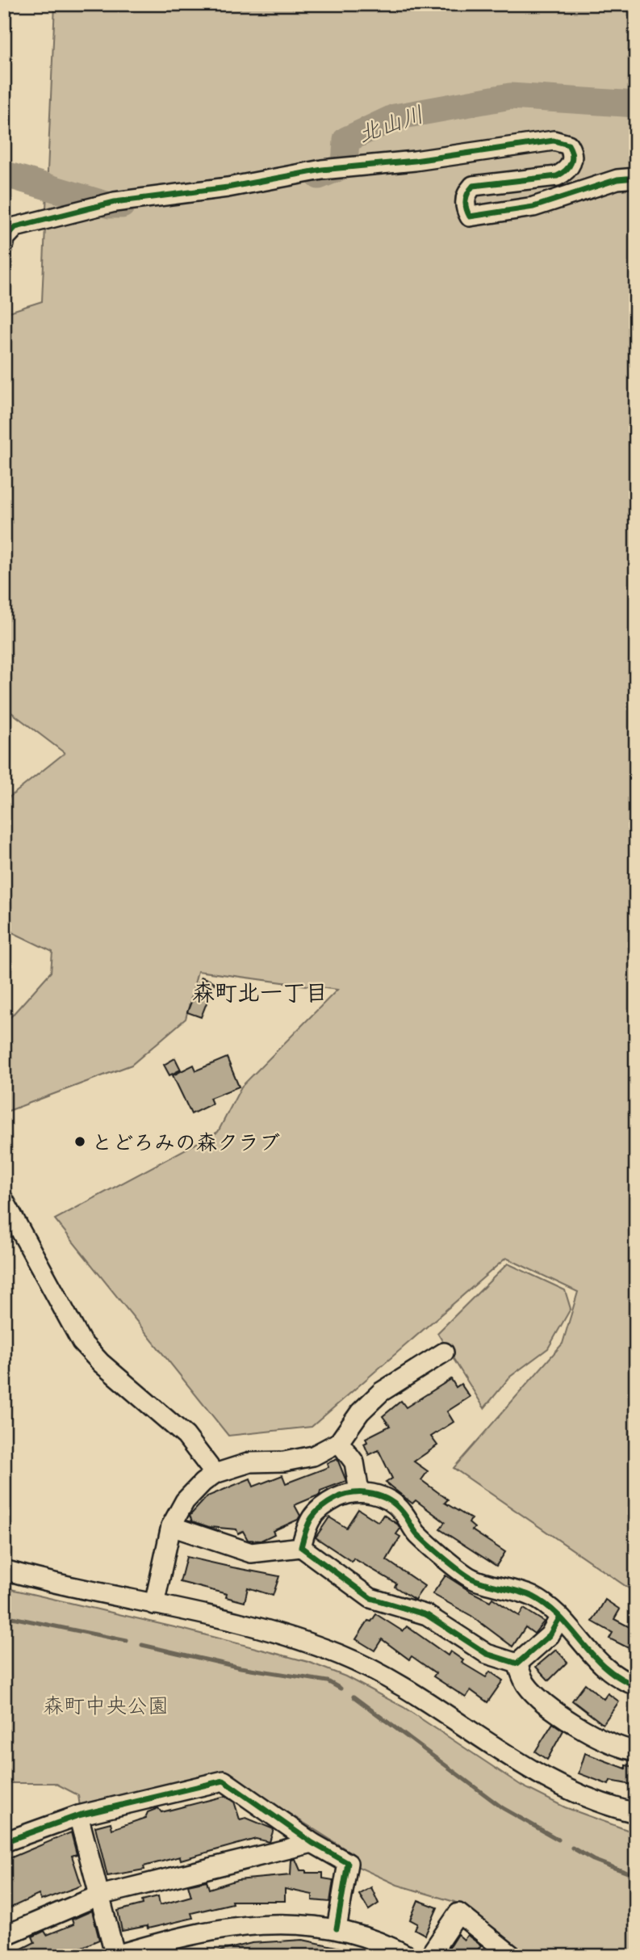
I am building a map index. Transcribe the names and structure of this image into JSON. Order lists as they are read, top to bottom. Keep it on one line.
{"districts":["森町北一丁目"],"water":["北山川"],"parks":["森町中央公園"],"places":["とどろみの森クラブ"]}
